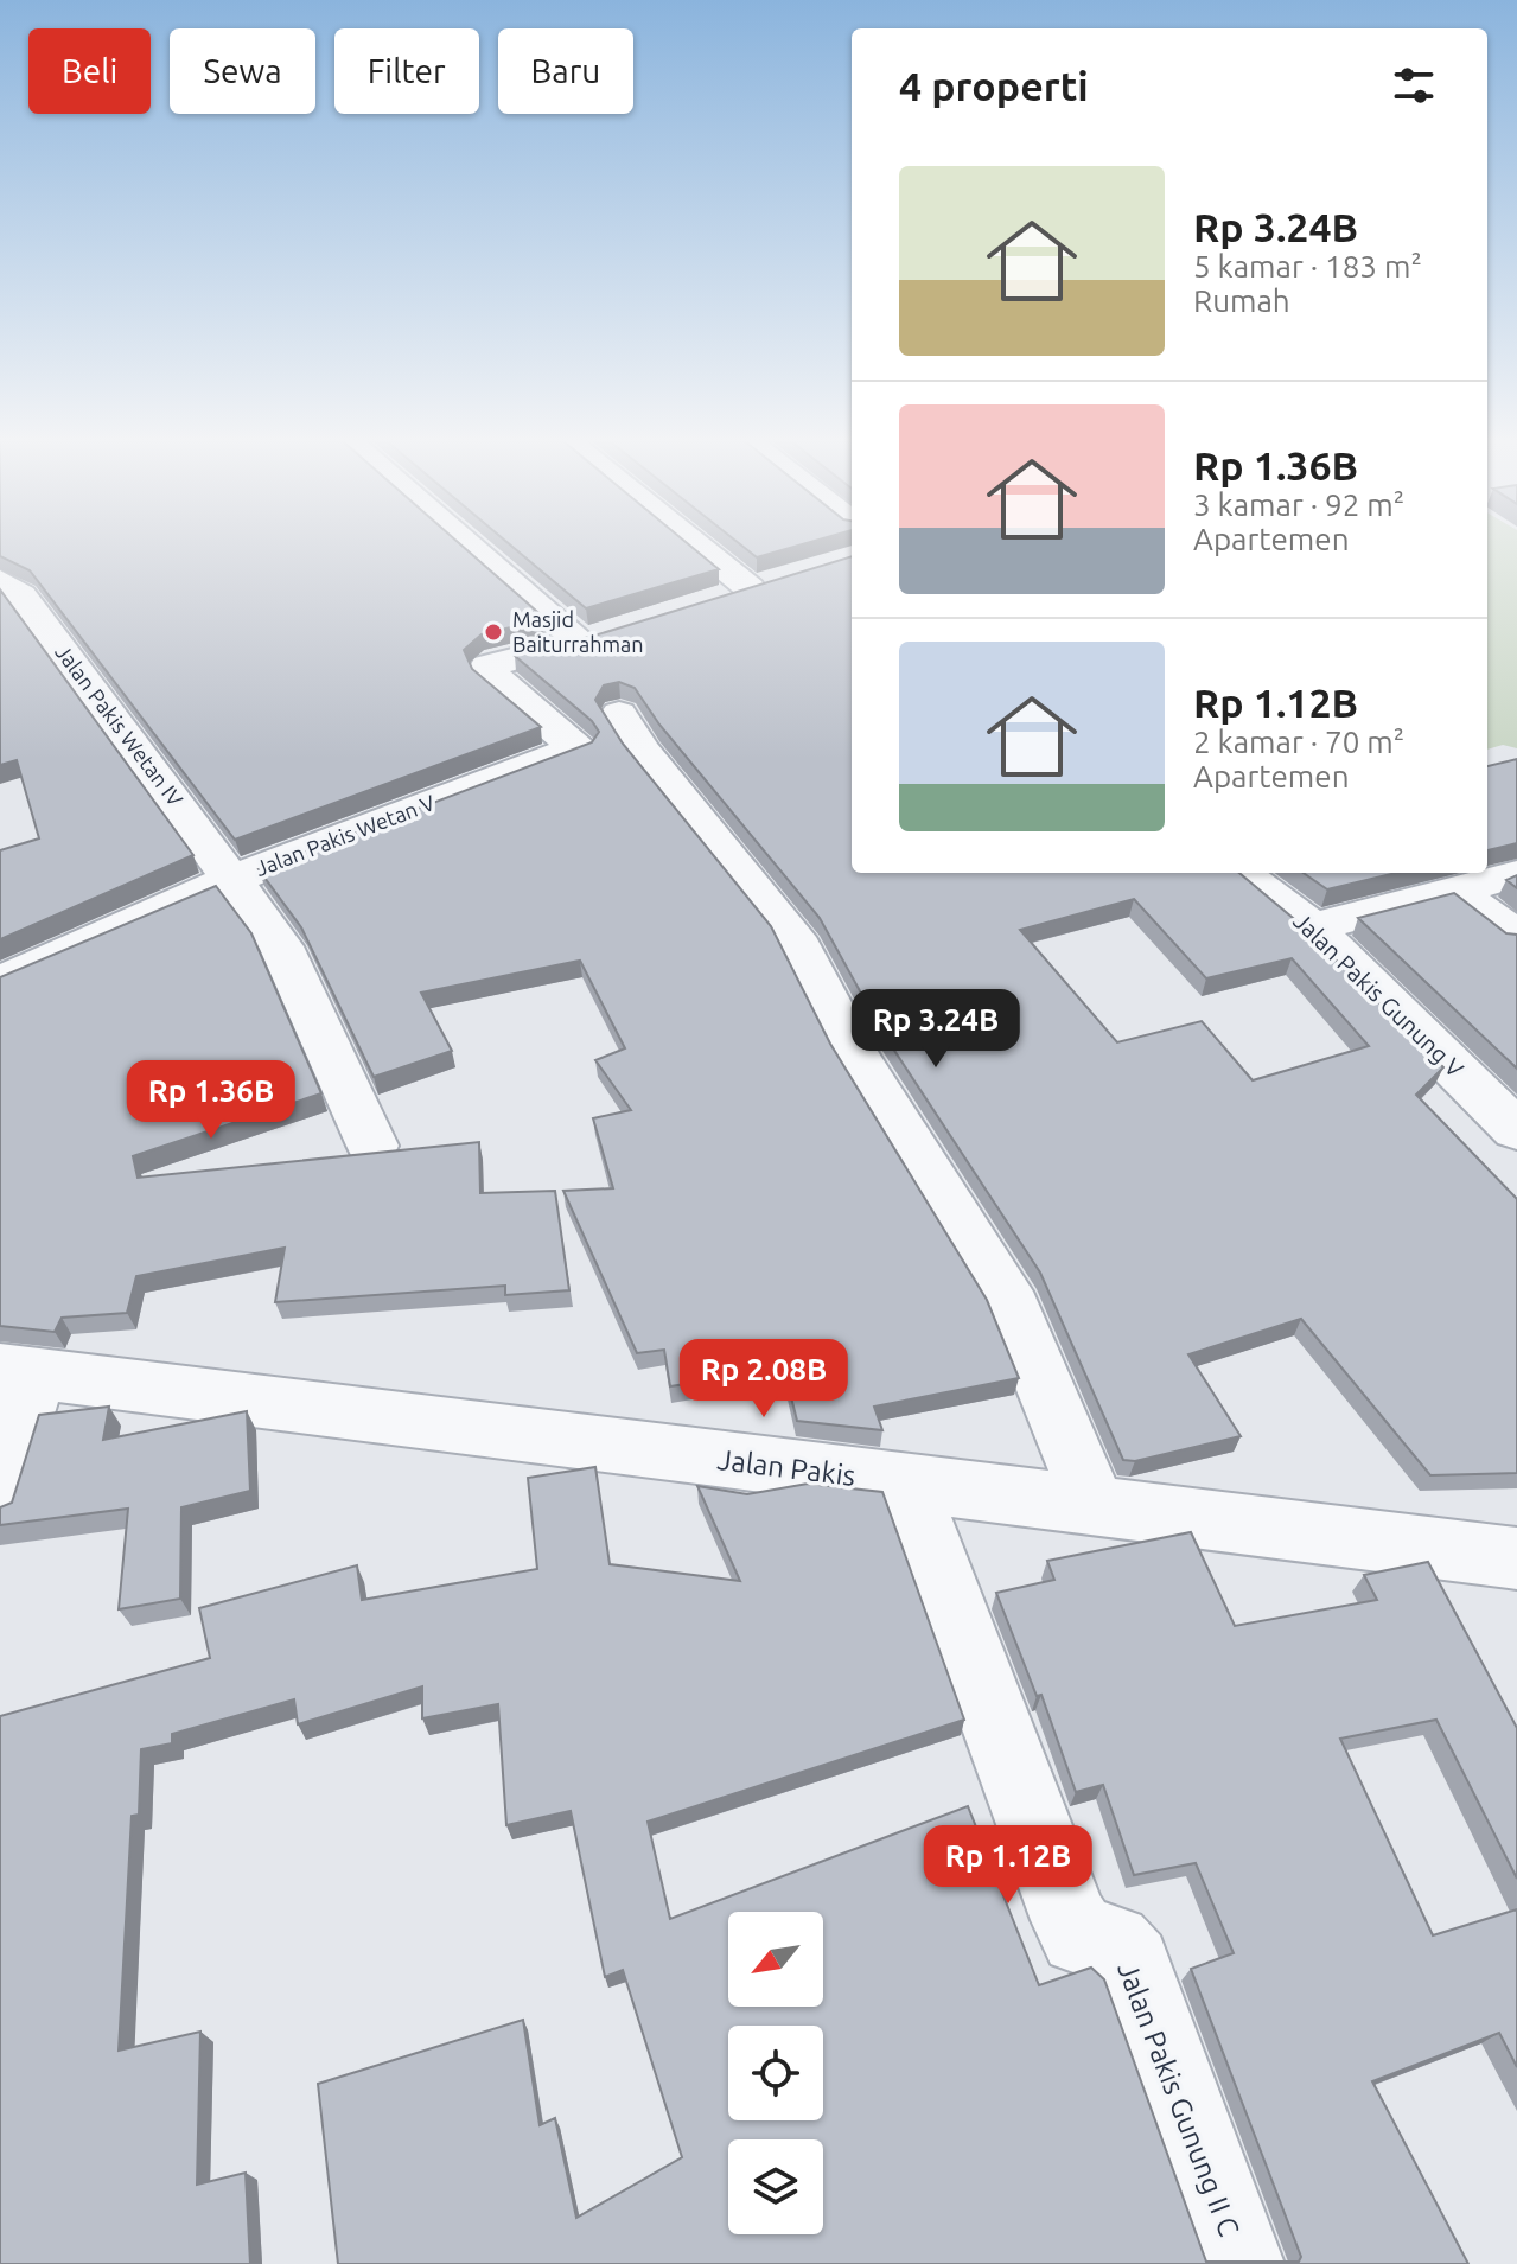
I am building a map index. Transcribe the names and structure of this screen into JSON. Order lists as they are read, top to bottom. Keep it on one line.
{"streets":{"street":["Jalan Pakis Wetan IV","Jalan Pakis Wetan V","Jalan Pakis Gunung V","Jalan Pakis","Jalan Pakis Gunung II C"]},"crossings":[["Jalan Pakis Wetan IV","Jalan Pakis Wetan V"],["Jalan Pakis Wetan V","Jalan Pakis"],["Jalan Pakis","Jalan Pakis Gunung II C"]],"places":["Masjid Baiturrahman"],"north":"bottom left","page":{"chip":["Beli","Sewa","Filter","Baru"],"heading":"4 properti","list":[{"name":"Rp 3.24B","note":"5 kamar · 183 m² · Rumah"},{"name":"Rp 1.36B","note":"3 kamar · 92 m² · Apartemen"},{"name":"Rp 1.12B","note":"2 kamar · 70 m² · Apartemen"}],"price":["Rp 3.24B","Rp 1.36B","Rp 2.08B","Rp 1.12B"]}}
